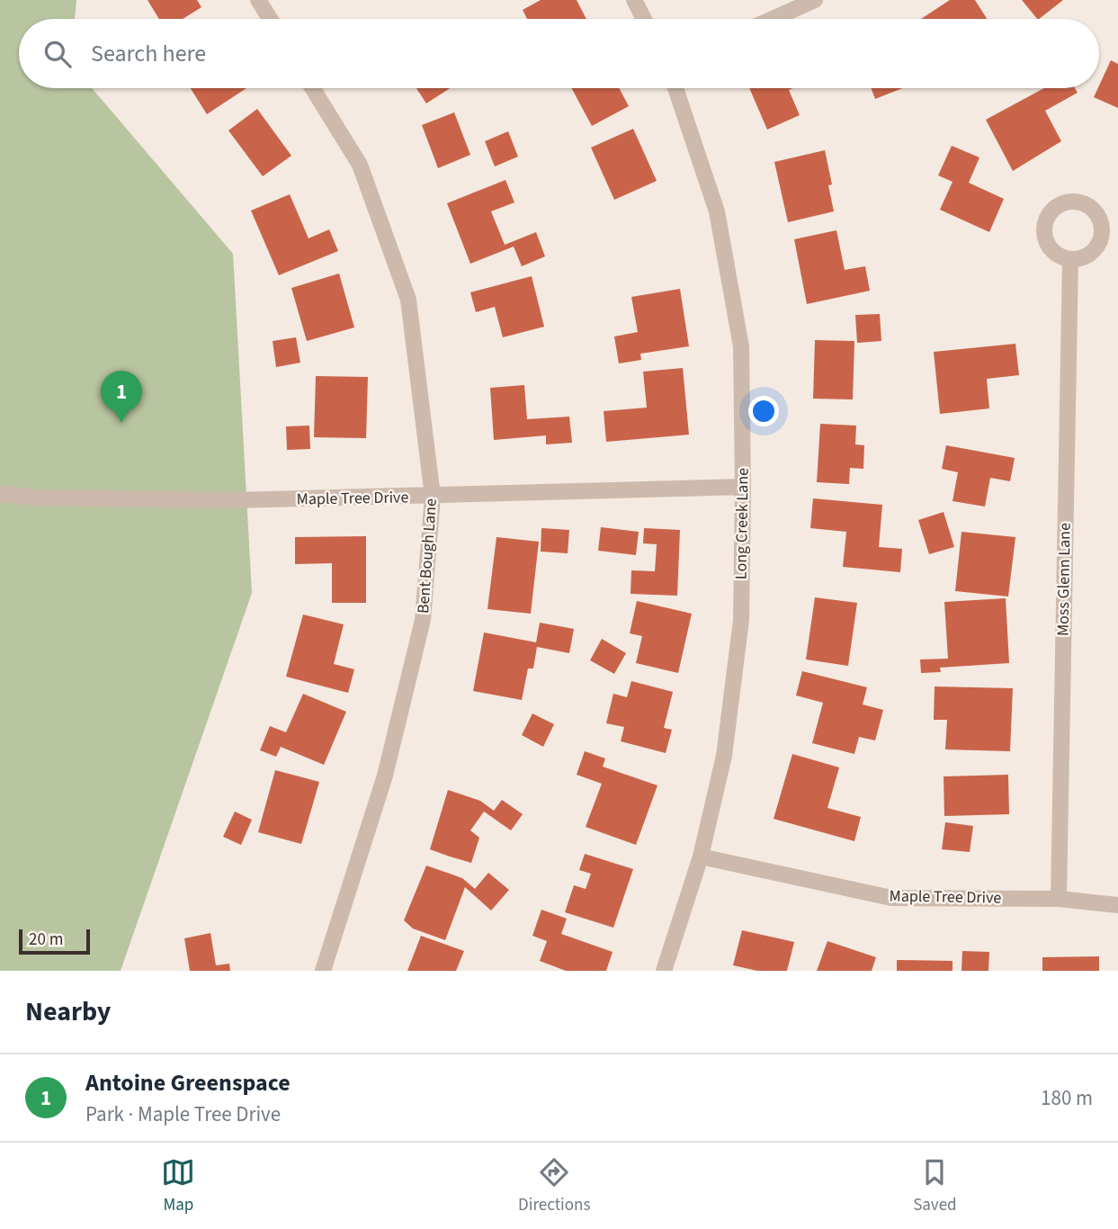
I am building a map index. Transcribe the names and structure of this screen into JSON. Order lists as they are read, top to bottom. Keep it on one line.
{"streets":{"street":["Maple Tree Drive","Long Creek Lane","Bent Bough Lane","Moss Glenn Lane"]},"crossings":[["Maple Tree Drive","Long Creek Lane"],["Maple Tree Drive","Bent Bough Lane"],["Maple Tree Drive","Moss Glenn Lane"]],"scale_bar":"20 m","page":{"search":"Search here","pins":"1","scale":"20 m","heading":"Nearby","list":[{"mark":"1","name":"Antoine Greenspace","note":"Park · Maple Tree Drive","value":"180 m"}],"nav":["Map","Directions","Saved"]}}
